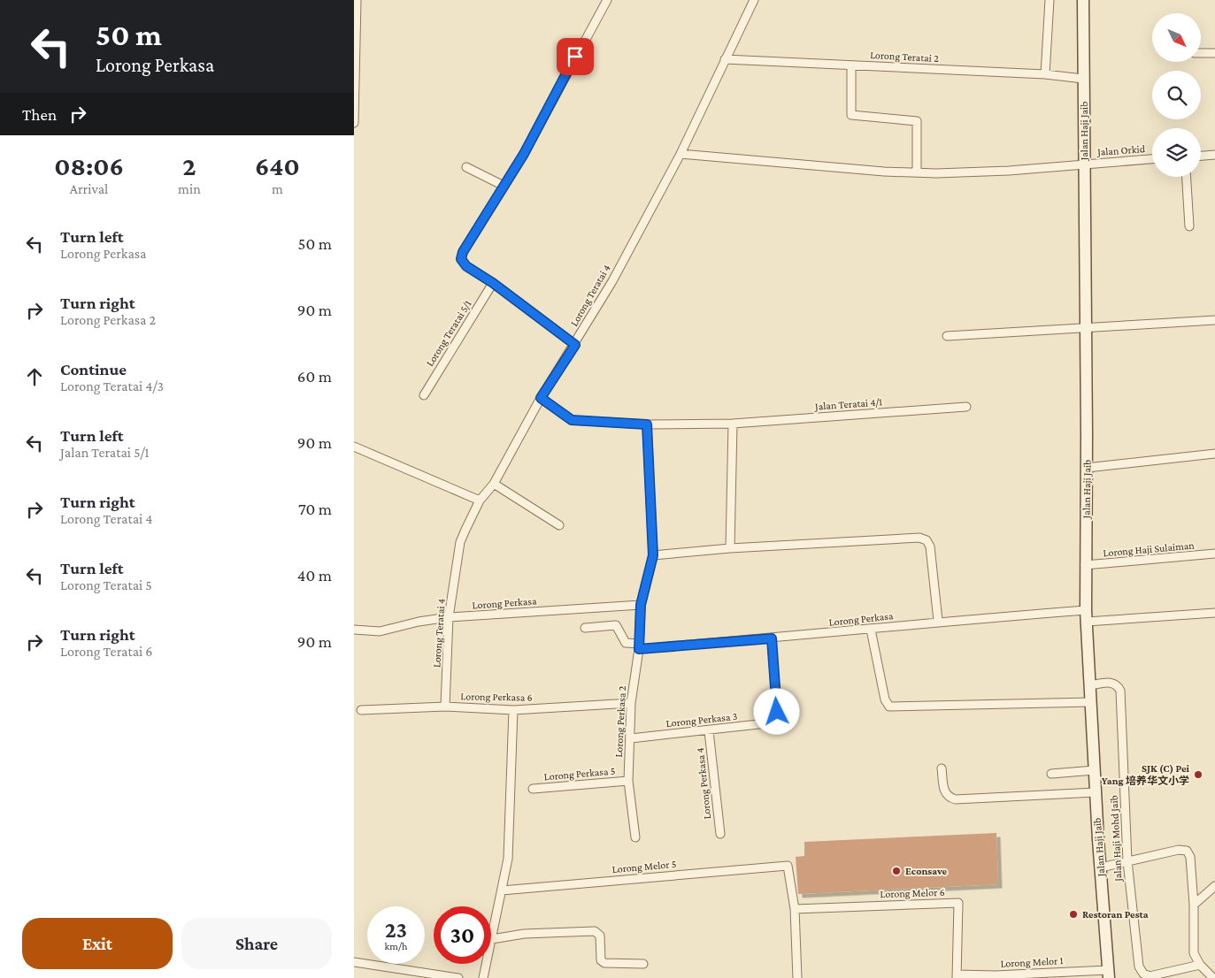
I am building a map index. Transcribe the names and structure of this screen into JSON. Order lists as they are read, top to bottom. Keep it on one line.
{"streets":{"street":["Lorong Teratai 2","Jalan Haji Jaib","Jalan Orkid","Lorong Teratai 4","Lorong Teratai 5/1","Jalan Teratai 4/1","Lorong Haji Sulaiman","Lorong Perkasa","Lorong Perkasa 6","Lorong Perkasa 3","Lorong Perkasa 2","Lorong Perkasa 5","Lorong Perkasa 4","Jalan Haji Mohd Jaib","Lorong Melor 5","Lorong Melor 6","Lorong Melor 1"]},"crossings":[["Lorong Teratai 2","Jalan Haji Jaib"],["Lorong Teratai 2","Lorong Teratai 4"],["Jalan Haji Jaib","Jalan Orkid"],["Jalan Haji Jaib","Lorong Haji Sulaiman"],["Jalan Haji Jaib","Lorong Perkasa"],["Jalan Haji Jaib","Jalan Haji Mohd Jaib"],["Jalan Haji Jaib","Lorong Melor 1"],["Jalan Orkid","Lorong Teratai 4"],["Lorong Teratai 4","Jalan Teratai 4/1"],["Lorong Teratai 4","Lorong Perkasa"],["Lorong Teratai 4","Lorong Perkasa 6"],["Jalan Teratai 4/1","Lorong Perkasa 2"],["Lorong Perkasa","Lorong Perkasa 3"],["Lorong Perkasa","Lorong Perkasa 2"],["Lorong Perkasa 6","Lorong Perkasa 2"],["Lorong Perkasa 3","Lorong Perkasa 2"],["Lorong Perkasa 3","Lorong Perkasa 4"],["Lorong Perkasa 2","Lorong Perkasa 5"],["Lorong Melor 5","Lorong Melor 6"],["Lorong Melor 6","Lorong Melor 1"]],"places":["SJK (C) Pei Yang 培养华文小学","Econsave","Restoran Pesta"],"north":"bottom right","page":{"turn":["50 m","Lorong Perkasa"],"then":"Then","eta":["08:06","Arrival","2","min","640","m"],"list":[{"name":"Turn left","note":"Lorong Perkasa","value":"50 m"},{"name":"Turn right","note":"Lorong Perkasa 2","value":"90 m"},{"name":"Continue","note":"Lorong Teratai 4/3","value":"60 m"},{"name":"Turn left","note":"Jalan Teratai 5/1","value":"90 m"},{"name":"Turn right","note":"Lorong Teratai 4","value":"70 m"},{"name":"Turn left","note":"Lorong Teratai 5","value":"40 m"},{"name":"Turn right","note":"Lorong Teratai 6","value":"90 m"}],"speed":"23 km/h","limit":"30","buttons":["Exit","Share"]}}
